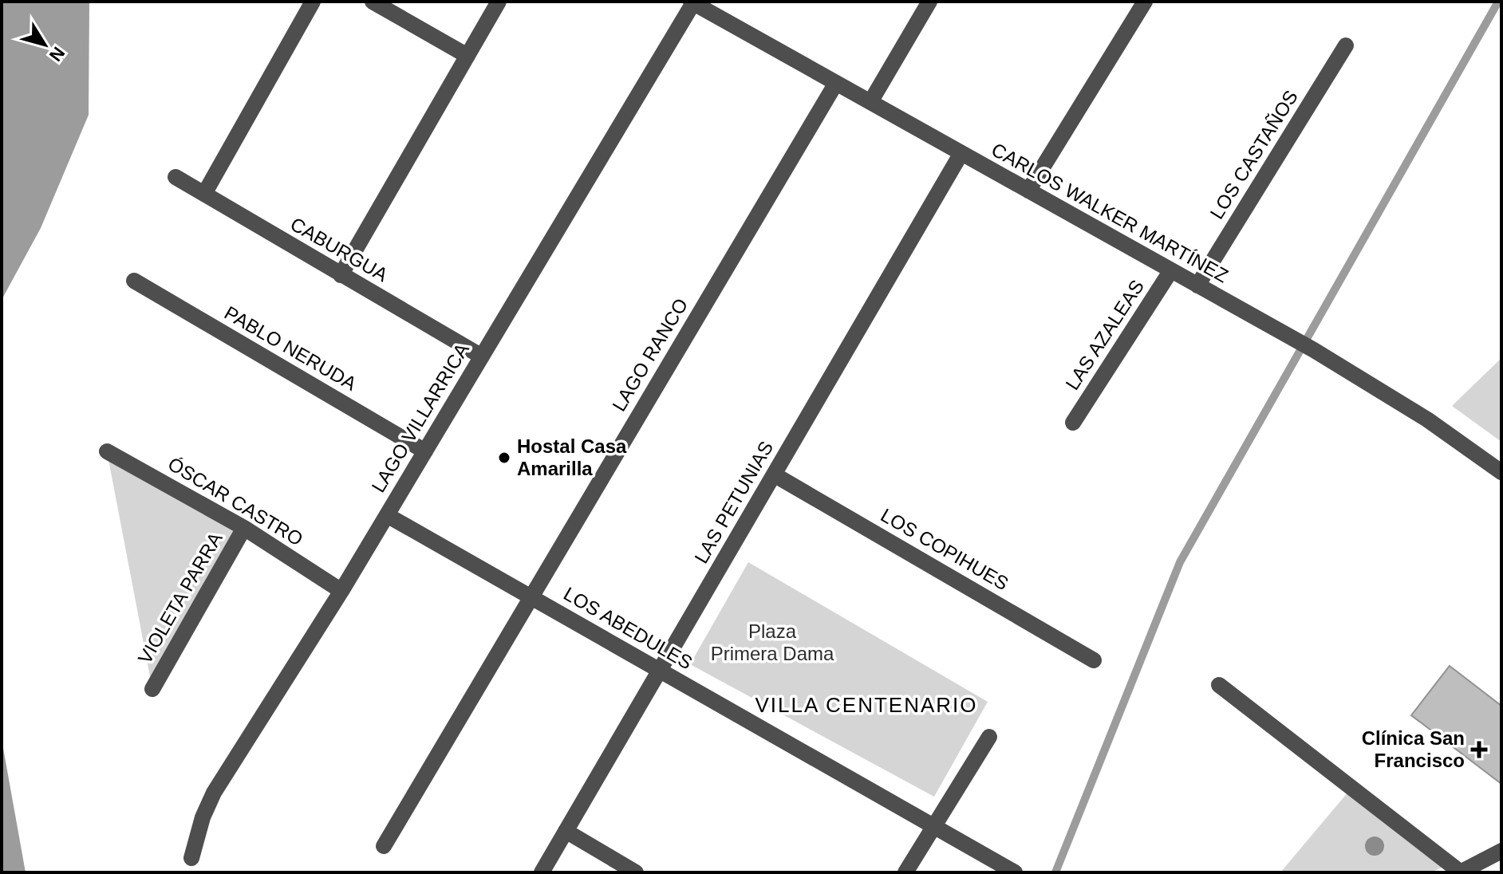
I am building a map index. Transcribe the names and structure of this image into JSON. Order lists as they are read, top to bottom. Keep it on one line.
{"streets":{"street":["LOS CASTAÑOS","CARLOS WALKER MARTÍNEZ","CABURGUA","LAS AZALEAS","PABLO NERUDA","LAGO RANCO","LAGO VILLARRICA","ÓSCAR CASTRO","LAS PETUNIAS","LOS COPIHUES","VIOLETA PARRA","LOS ABEDULES"]},"crossings":[["LOS CASTAÑOS","CARLOS WALKER MARTÍNEZ"],["CARLOS WALKER MARTÍNEZ","LAS AZALEAS"],["CARLOS WALKER MARTÍNEZ","LAGO RANCO"],["CARLOS WALKER MARTÍNEZ","LAGO VILLARRICA"],["CARLOS WALKER MARTÍNEZ","LAS PETUNIAS"],["CABURGUA","LAGO VILLARRICA"],["PABLO NERUDA","LAGO VILLARRICA"],["LAGO RANCO","LOS ABEDULES"],["LAGO VILLARRICA","ÓSCAR CASTRO"],["LAGO VILLARRICA","LOS ABEDULES"],["ÓSCAR CASTRO","VIOLETA PARRA"],["LAS PETUNIAS","LOS COPIHUES"],["LAS PETUNIAS","LOS ABEDULES"]],"districts":["VILLA CENTENARIO"],"parks":["Plaza Primera Dama"],"places":{"other":["Hostal Casa Amarilla"],"health":["Clínica San Francisco"]},"north":"bottom right"}
